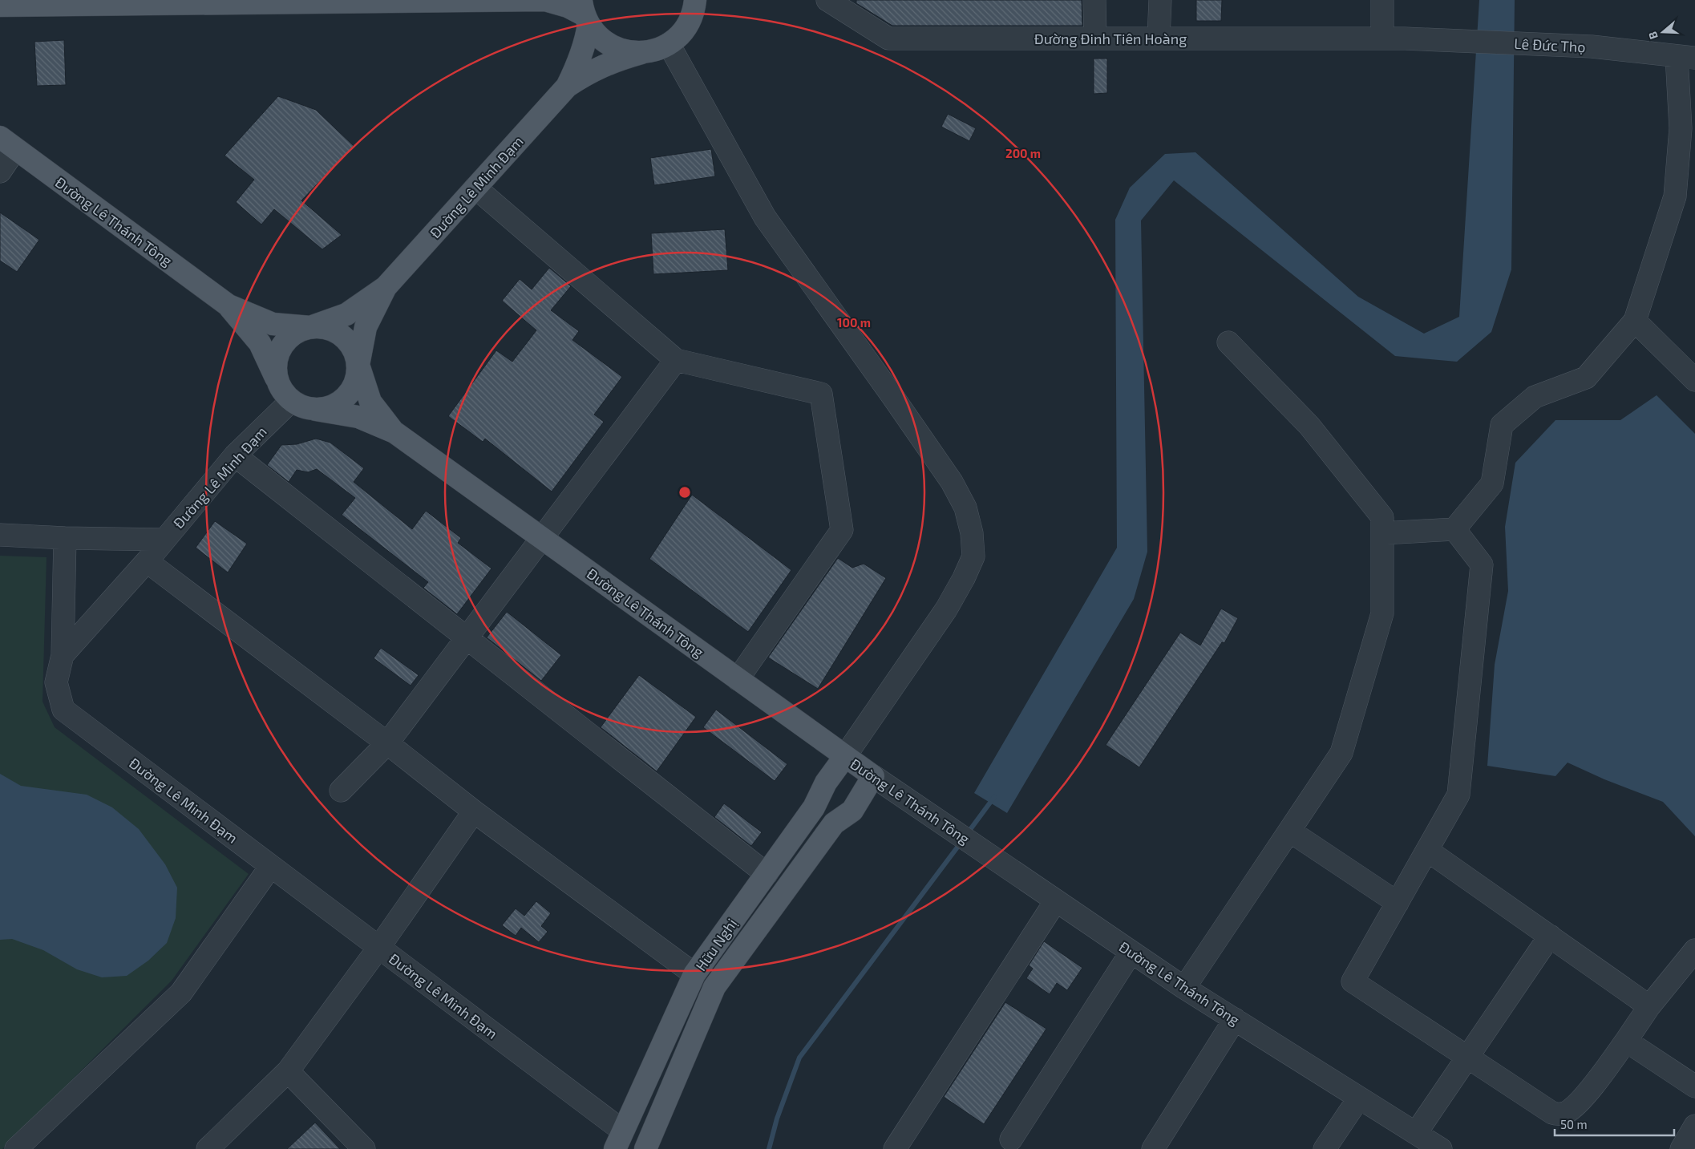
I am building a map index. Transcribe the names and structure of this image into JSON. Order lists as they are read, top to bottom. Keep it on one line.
{"streets":{"main road":["Đường Lê Minh Đạm","Đường Lê Thánh Tông","Hữu Nghị"],"street":["Đường Đinh Tiên Hoàng","Lê Đức Thọ"]},"crossings":[["Đường Đinh Tiên Hoàng","Lê Đức Thọ"],["Đường Lê Minh Đạm","Đường Lê Thánh Tông"],["Đường Lê Minh Đạm","Hữu Nghị"],["Đường Lê Thánh Tông","Hữu Nghị"]],"scale_bar":"50 m","north":"left","rings":["200 m","100 m"]}
